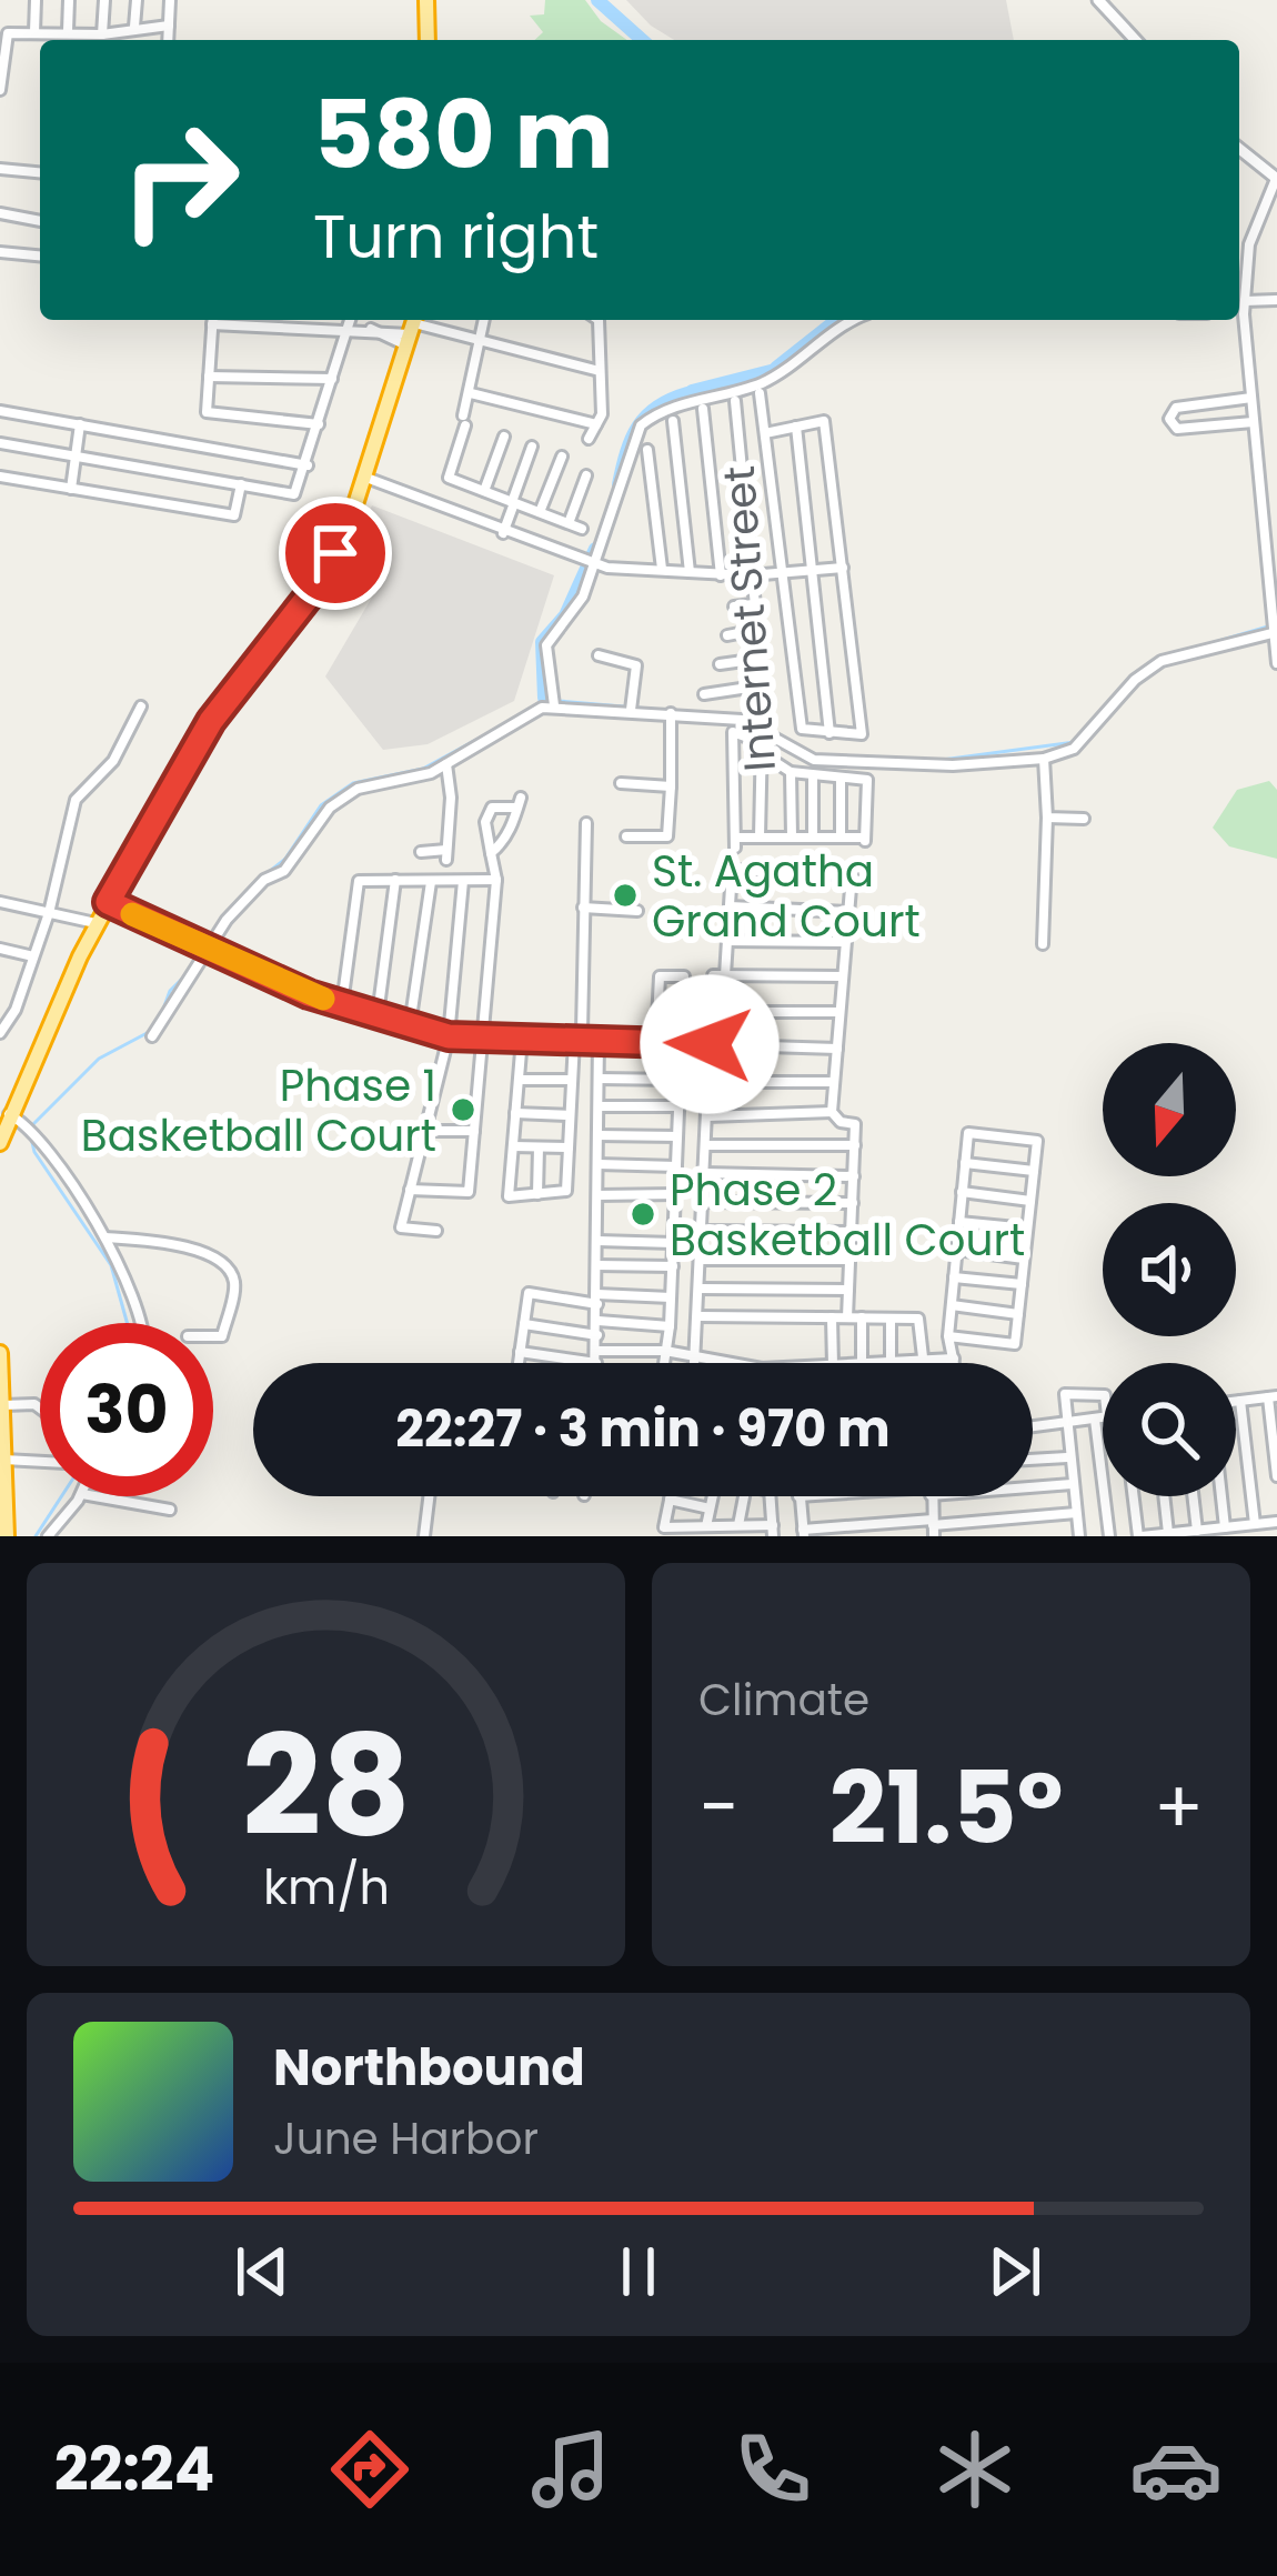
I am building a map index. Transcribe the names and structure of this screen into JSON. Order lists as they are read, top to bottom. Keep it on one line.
{"streets":{"street":["Internet Street"]},"places":["St. Agatha Grand Court","Phase 1 Basketball Court","Phase 2 Basketball Court"],"north":"bottom","page":{"turn":["580 m","Turn right"],"limit":"30","trip":"22:27 · 3 min · 970 m","tile":"Climate","heat":["−","21.5°","+"],"song":["Northbound","June Harbor"],"tabs":"22:24","gauge":["28","km/h"]}}
